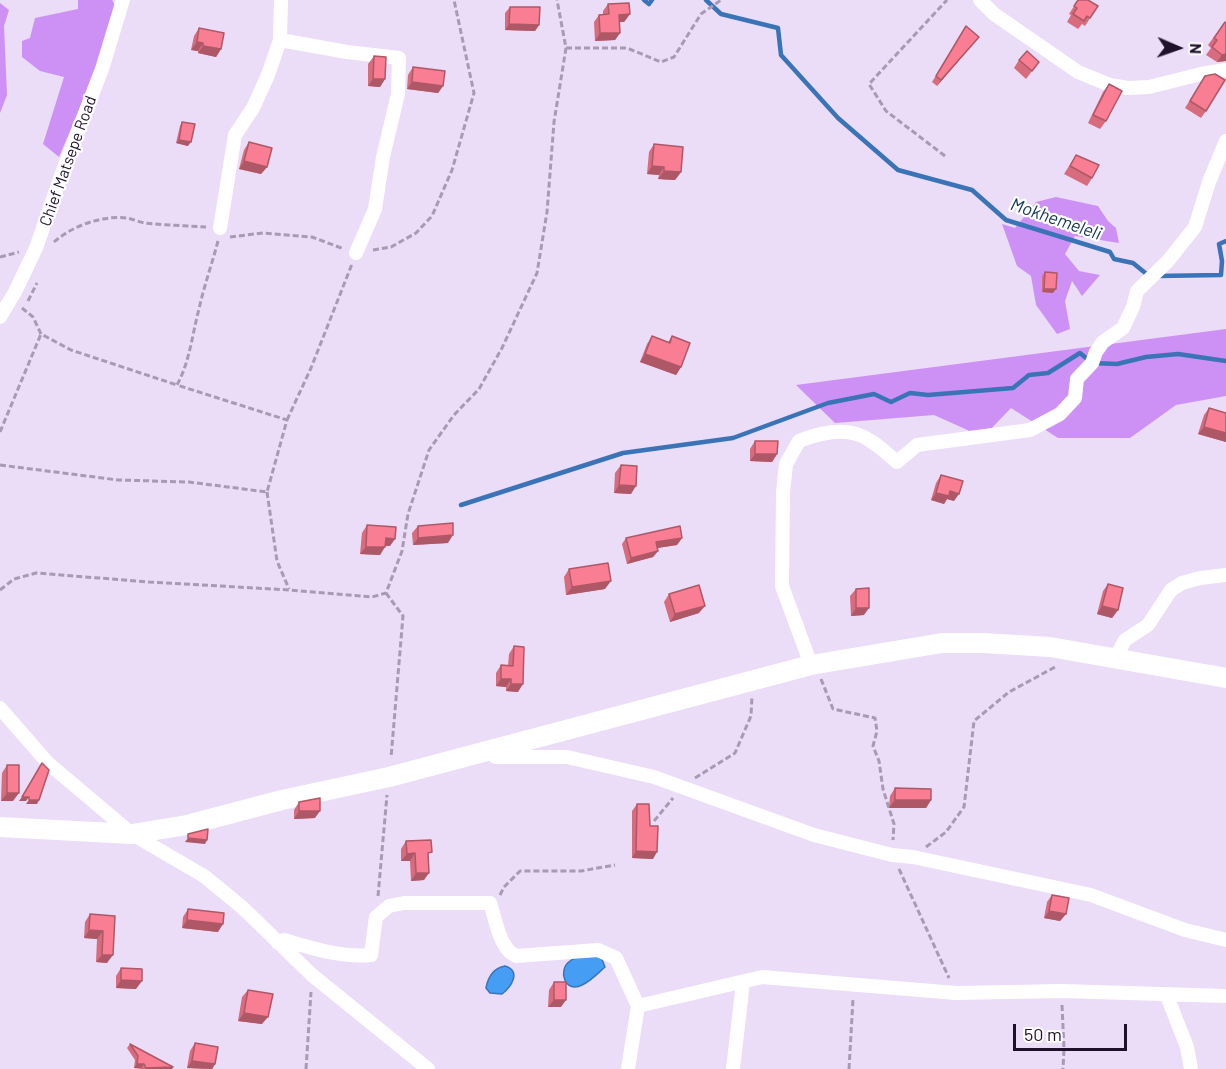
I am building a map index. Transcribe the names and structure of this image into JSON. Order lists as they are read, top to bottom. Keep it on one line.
{"streets":{"street":["Chief Matsepe Road"]},"water":["Mokhemeleli"],"scale_bar":"50 m","north":"right"}
